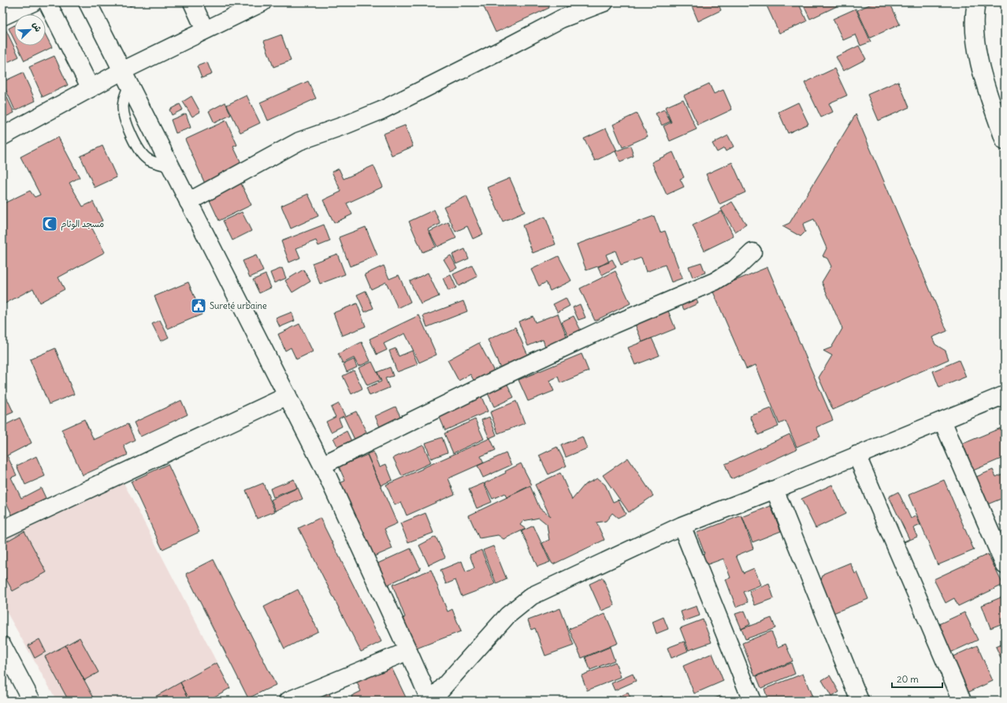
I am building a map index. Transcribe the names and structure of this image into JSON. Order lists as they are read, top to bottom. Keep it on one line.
{"places":{"mosque":["مسجد الوئام"],"public building":["Sureté urbaine"]},"scale_bar":"20 m","north":"top right"}
